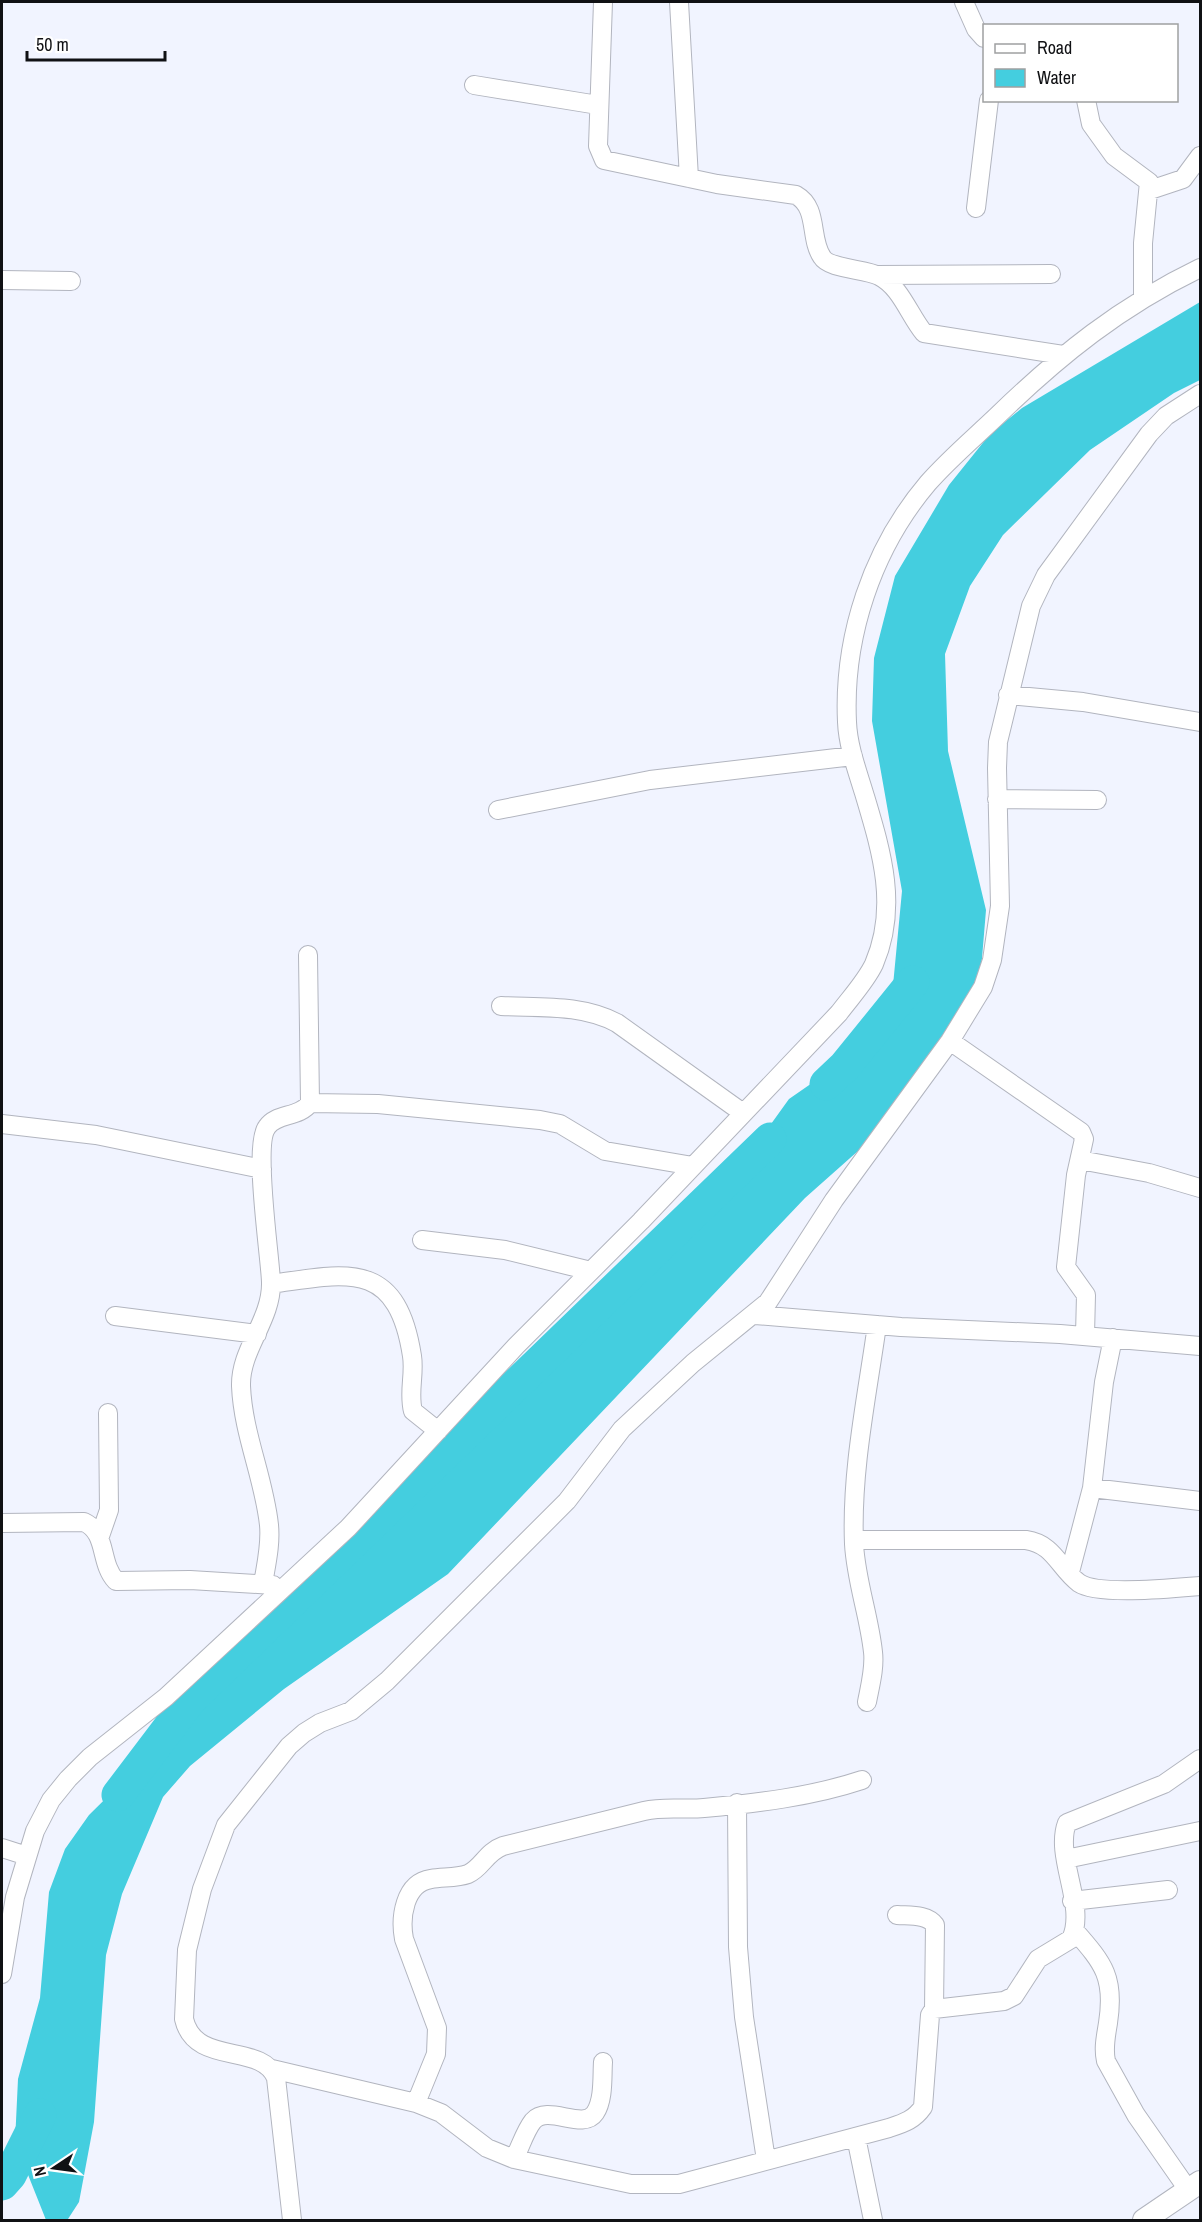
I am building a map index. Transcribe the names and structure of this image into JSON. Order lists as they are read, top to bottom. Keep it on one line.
{"legend":["Road","Water"],"scale_bar":"50 m","north":"left"}
